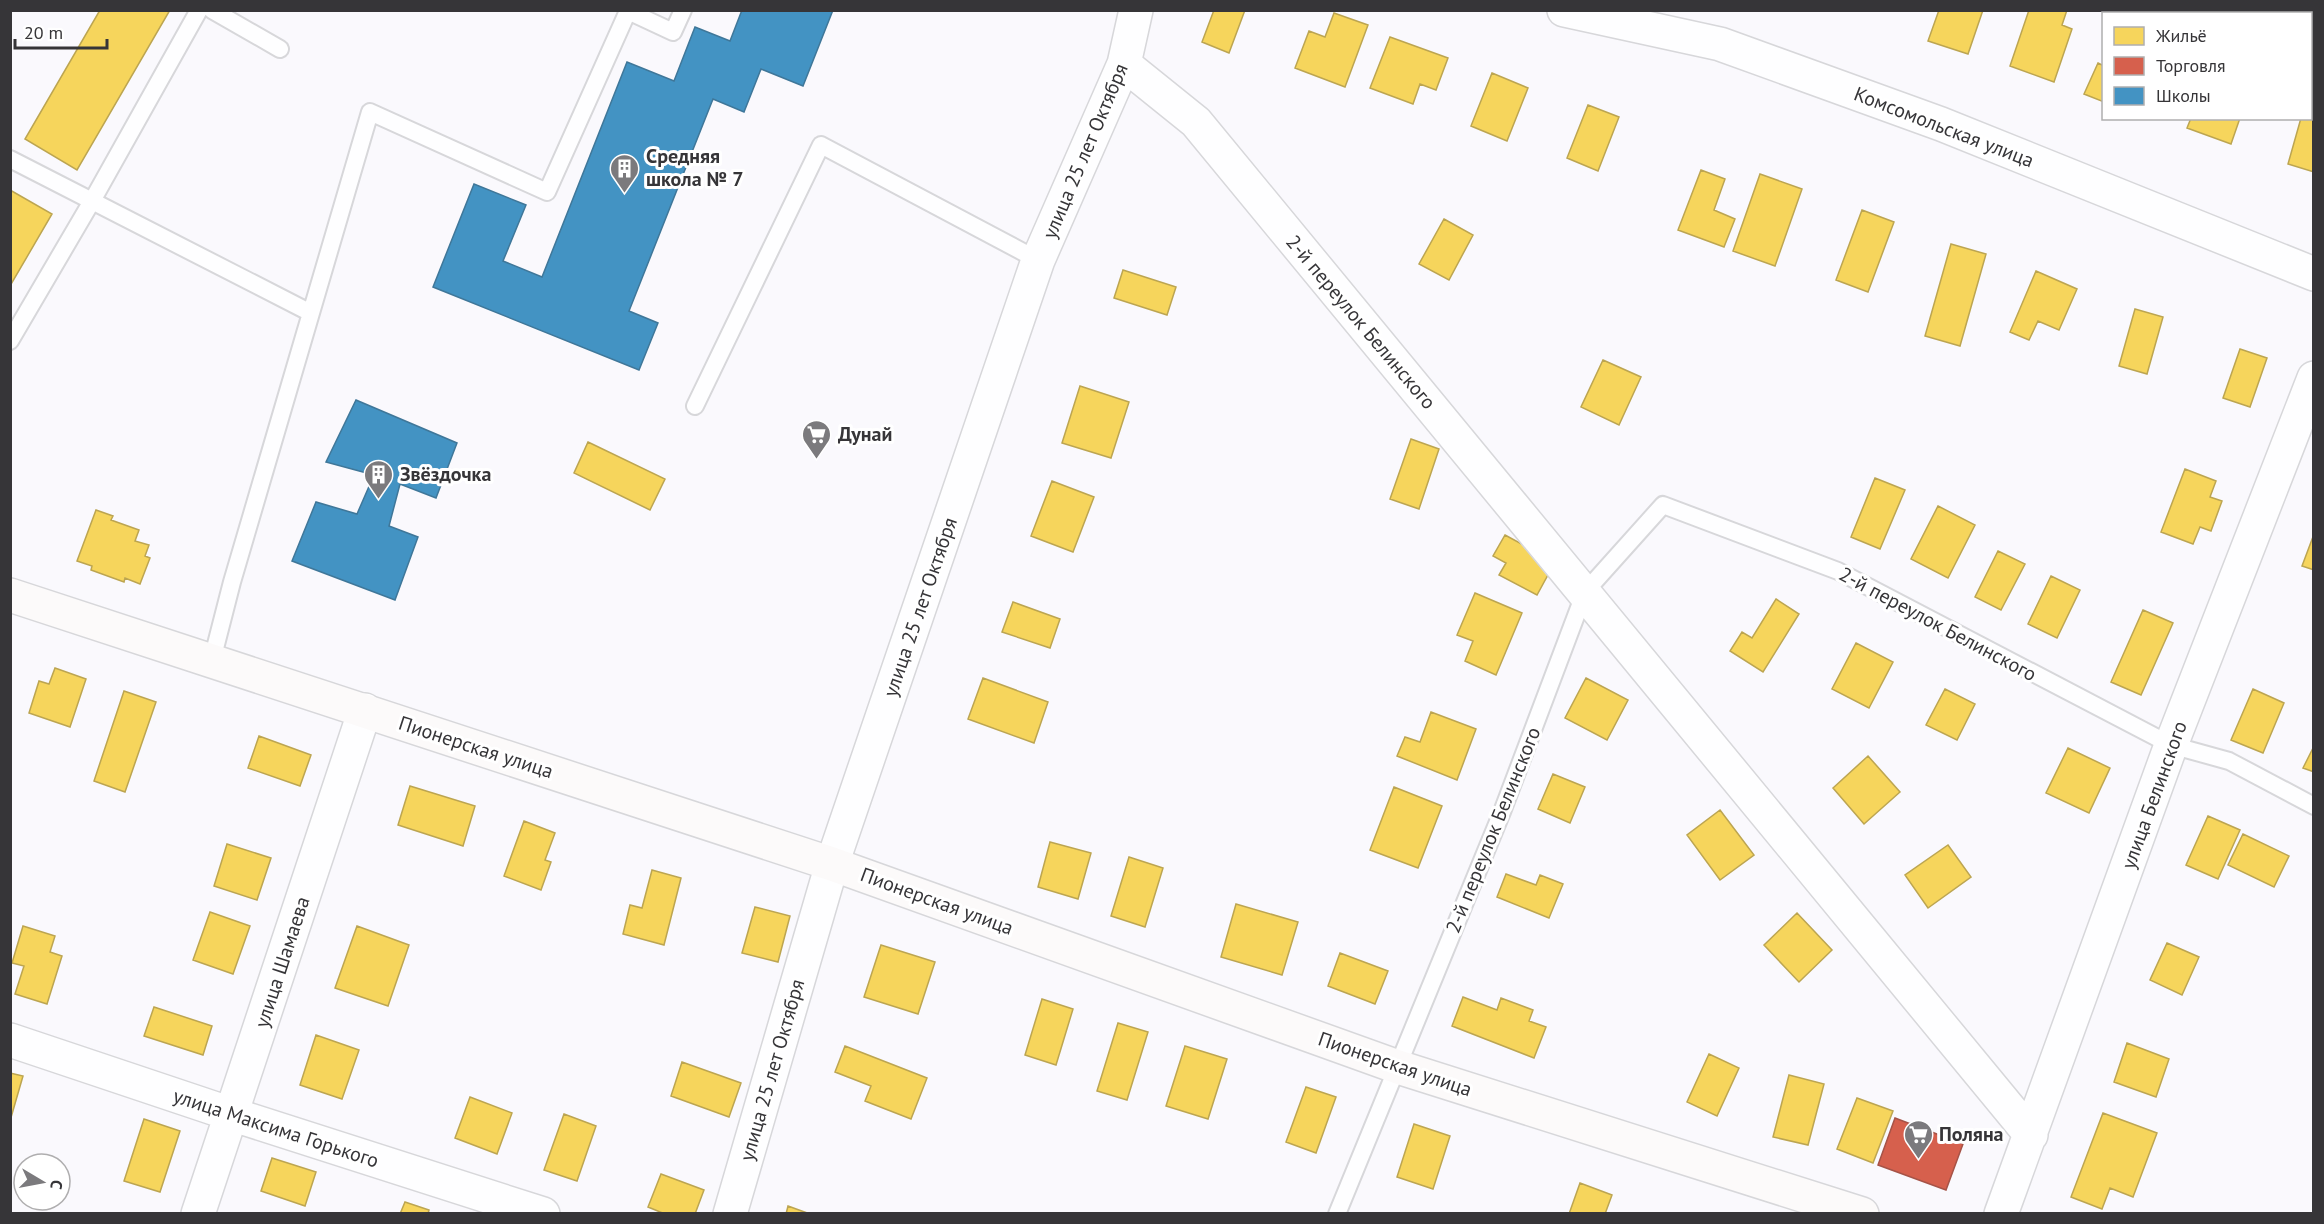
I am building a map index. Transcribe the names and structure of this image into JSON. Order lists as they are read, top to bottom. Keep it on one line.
{"streets":{"street":["Комсомольская улица","улица 25 лет Октября","2-й переулок Белинского","Пионерская улица","улица Белинского","улица Шамаева","улица Максима Горького"]},"crossings":[["улица 25 лет Октября","2-й переулок Белинского"],["улица 25 лет Октября","Пионерская улица"],["2-й переулок Белинского","Пионерская улица"],["2-й переулок Белинского","улица Белинского"],["Пионерская улица","улица Шамаева"],["улица Шамаева","улица Максима Горького"]],"places":{"building":["Средняя школа № 7","Звёздочка"],"supermarket":["Дунай","Поляна"]},"legend":["Жильё","Торговля","Школы"],"scale_bar":"20 m","north":"right"}
